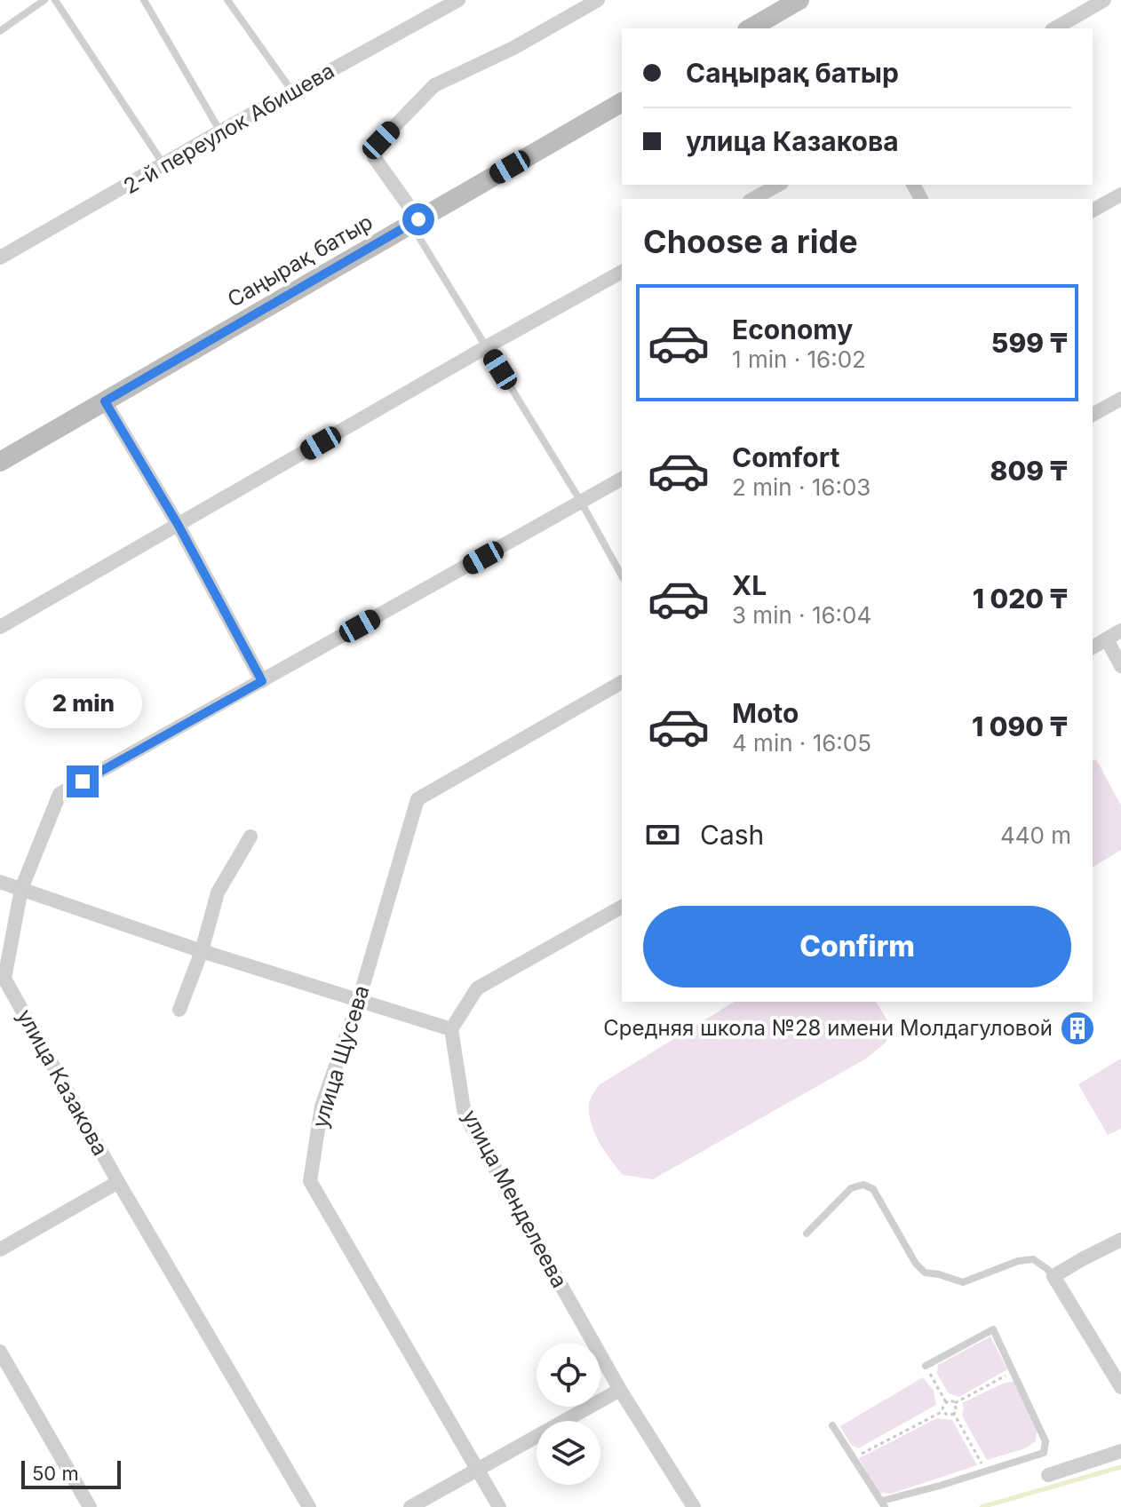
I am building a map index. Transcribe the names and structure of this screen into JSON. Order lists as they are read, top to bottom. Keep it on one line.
{"streets":{"street":["2-й переулок Абишева","Саңырақ батыр","улица Щусева","улица Казакова","улица Менделеева"]},"places":{"building":["Средняя школа №28 имени Молдагуловой"]},"scale_bar":"50 m","page":{"banner":["Саңырақ батыр","улица Казакова"],"heading":"Choose a ride","list":[{"name":"Economy","note":"1 min · 16:02","value":"599 ₸"},{"name":"Comfort","note":"2 min · 16:03","value":"809 ₸"},{"name":"XL","note":"3 min · 16:04","value":"1 020 ₸"},{"name":"Moto","note":"4 min · 16:05","value":"1 090 ₸"}],"bubble":"2 min","pay":["Cash","440 m"],"buttons":"Confirm","scale":"50 m"}}
